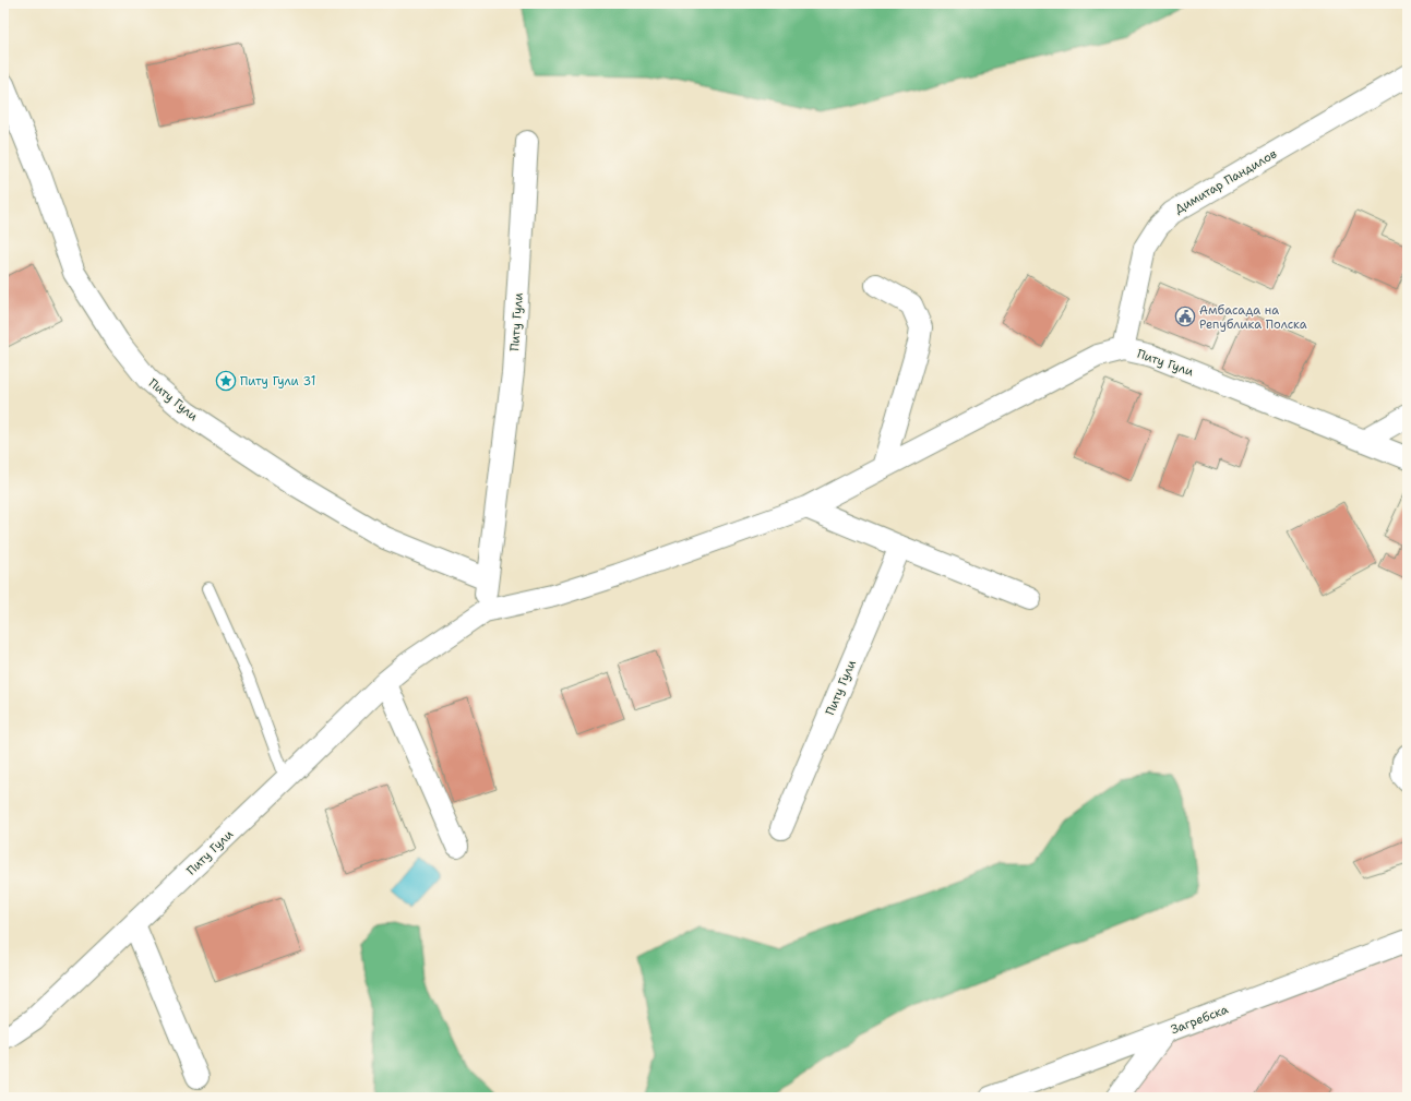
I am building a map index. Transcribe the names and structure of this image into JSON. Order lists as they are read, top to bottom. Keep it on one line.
{"streets":{"street":["Димитар Пандилов","Питу Гули","Загребска"]},"crossings":[["Димитар Пандилов","Питу Гули"]],"places":{"public building":["Амбасада на Република Полска"],"place":["Питу Гули 31"]}}
